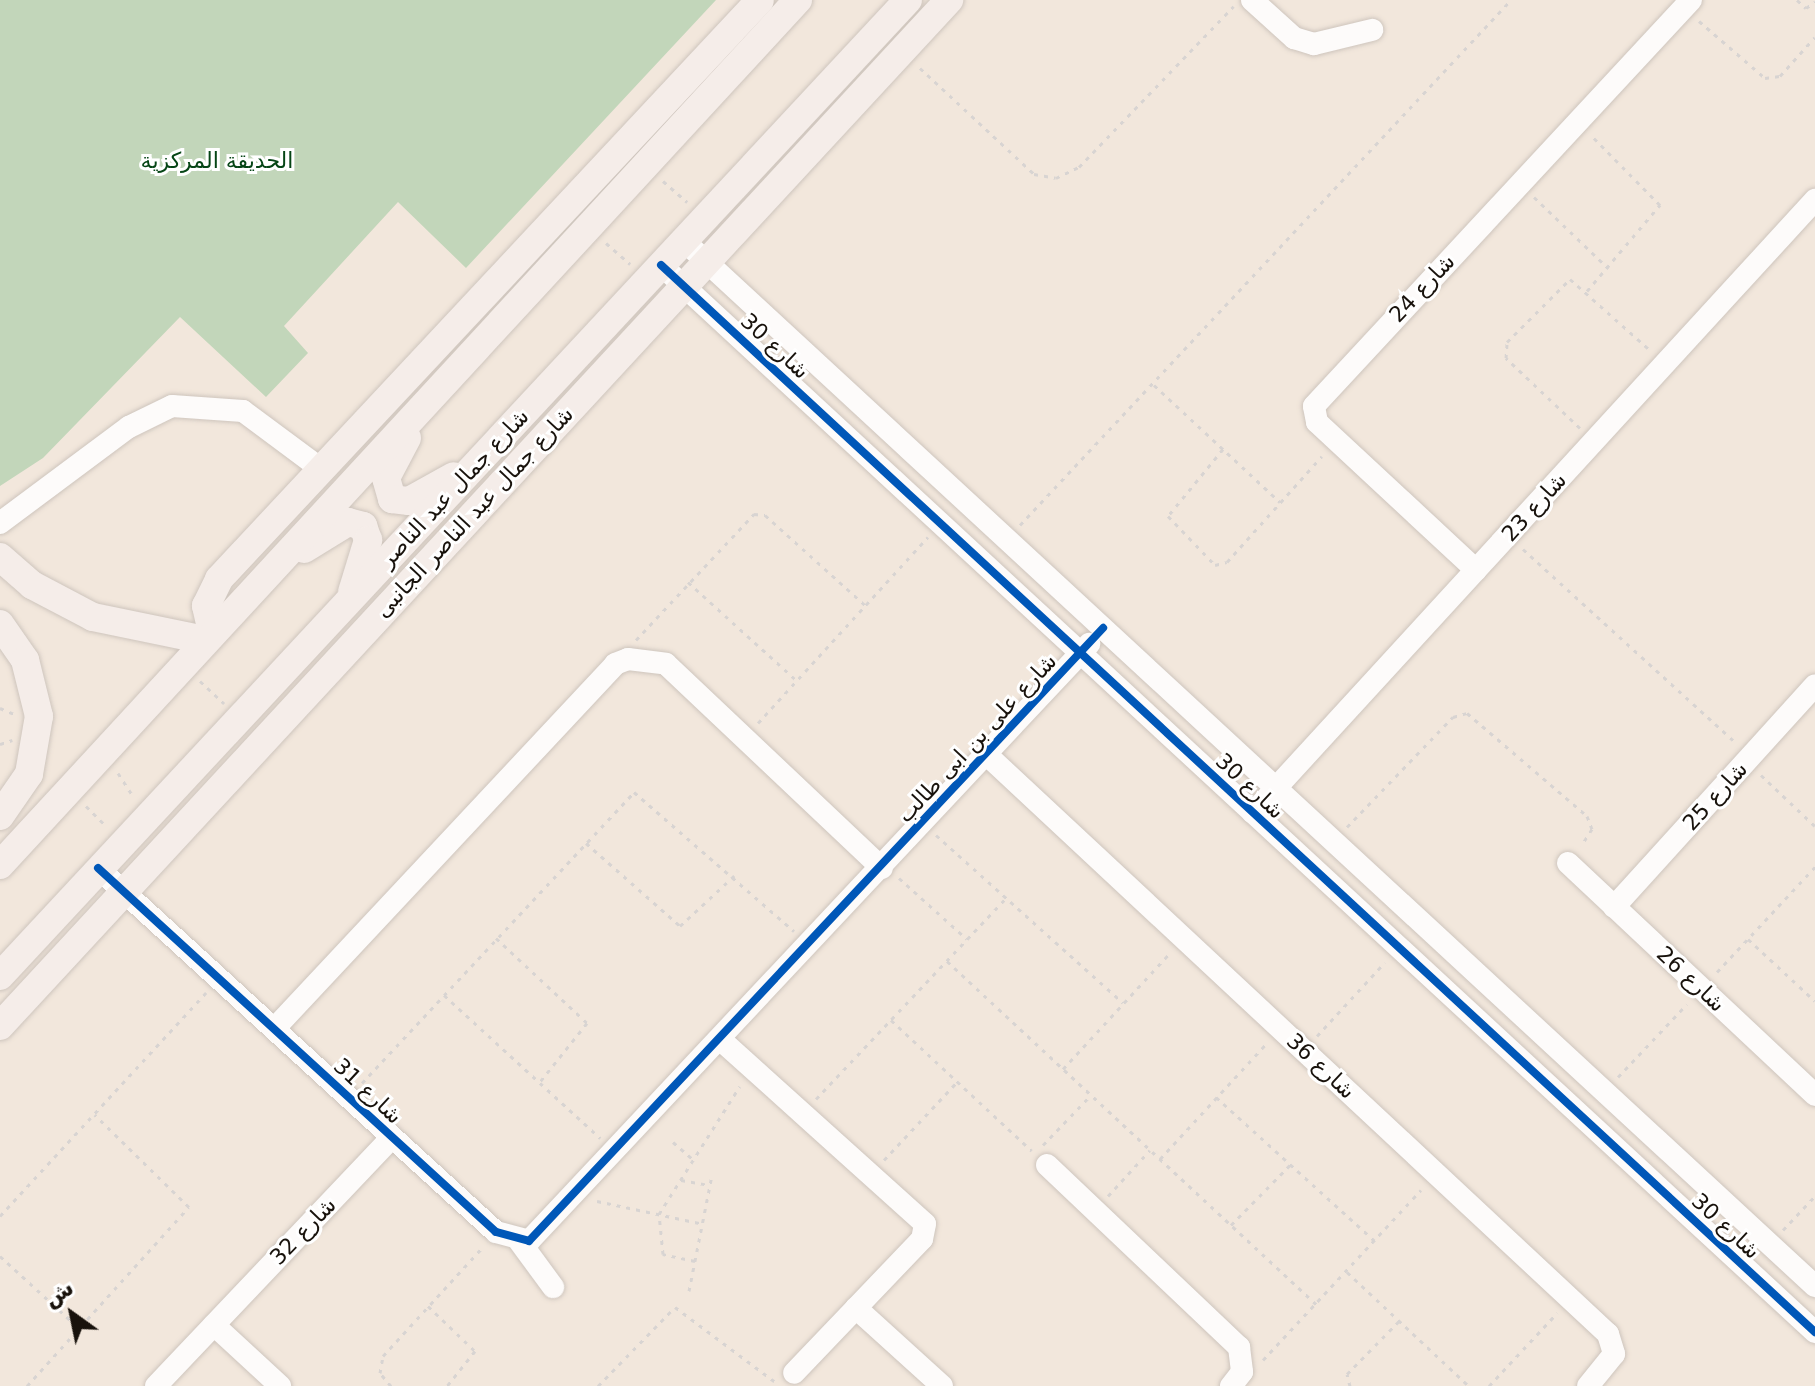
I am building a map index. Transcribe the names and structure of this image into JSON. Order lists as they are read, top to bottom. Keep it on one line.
{"streets":{"main road":["شارع جمال عبد الناصر","شارع جمال عبد الناصر الجانبى"],"street":["شارع 24","شارع 30","شارع 23","شارع على بن ابى طالب","شارع 25","شارع 26","شارع 36","شارع 31","شارع 32"]},"crossings":[["شارع 24","شارع 23"],["شارع 30","شارع جمال عبد الناصر"],["شارع 30","شارع 23"],["شارع 30","شارع جمال عبد الناصر الجانبى"],["شارع 30","شارع على بن ابى طالب"],["شارع جمال عبد الناصر","شارع 31"],["شارع جمال عبد الناصر الجانبى","شارع 31"],["شارع على بن ابى طالب","شارع 36"],["شارع 25","شارع 26"],["شارع 31","شارع 32"]],"parks":["الحديقة المركزية"],"north":"top left"}
